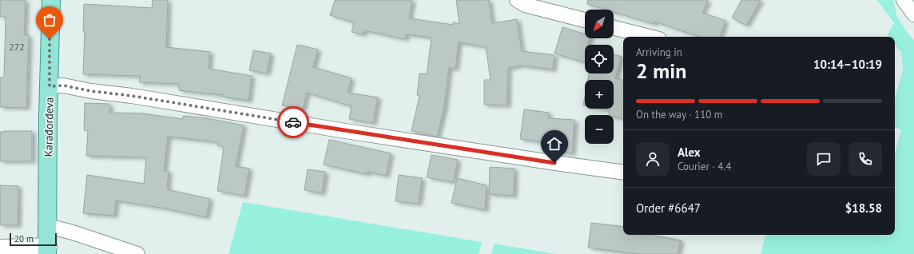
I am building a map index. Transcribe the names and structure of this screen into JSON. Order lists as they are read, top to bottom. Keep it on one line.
{"streets":{"main road":["Karađorđeva"]},"house_numbers":["272"],"scale_bar":"20 m","north":"bottom left","page":{"map_buttons":["+","−"],"heading":["2 min","Arriving in","10:14–10:19"],"panel":["Alex","Courier · 4.4","Order #6647","$18.58"],"bar":"On the way · 110 m","scale":"20 m"}}
